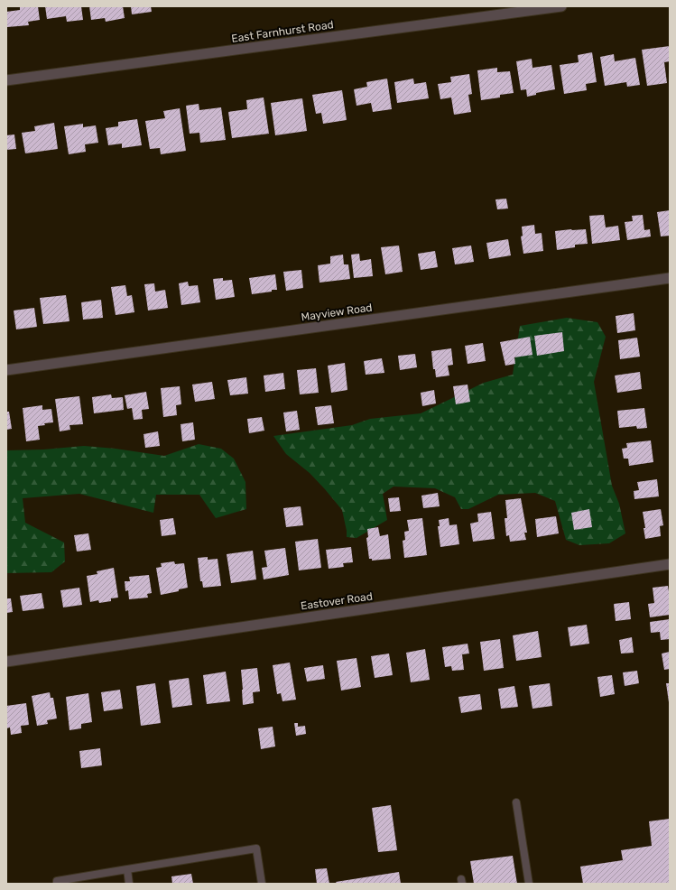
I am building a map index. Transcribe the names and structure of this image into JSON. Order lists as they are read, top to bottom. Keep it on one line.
{"streets":{"street":["East Farnhurst Road","Mayview Road","Eastover Road"]}}
